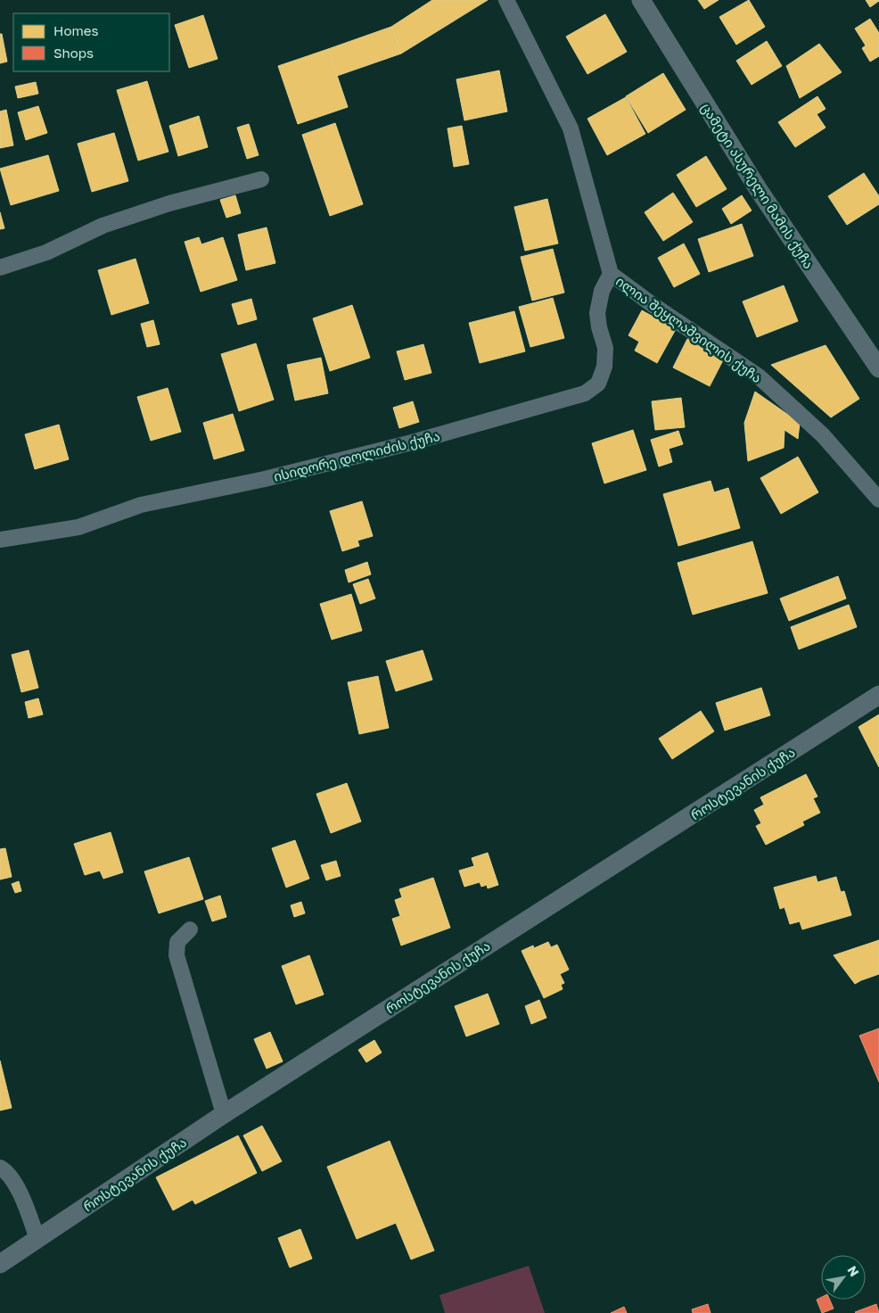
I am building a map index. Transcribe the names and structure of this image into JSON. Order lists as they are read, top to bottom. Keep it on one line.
{"streets":{"street":["ცამეტი ასურელი მამის ქუჩა","ილია შეყლაშვილის ქუჩა","ისიდორე დოლიძის ქუჩა","როსტევანის ქუჩა"]},"crossings":[["ილია შეყლაშვილის ქუჩა","ისიდორე დოლიძის ქუჩა"]],"legend":["Homes","Shops"],"north":"top right"}
